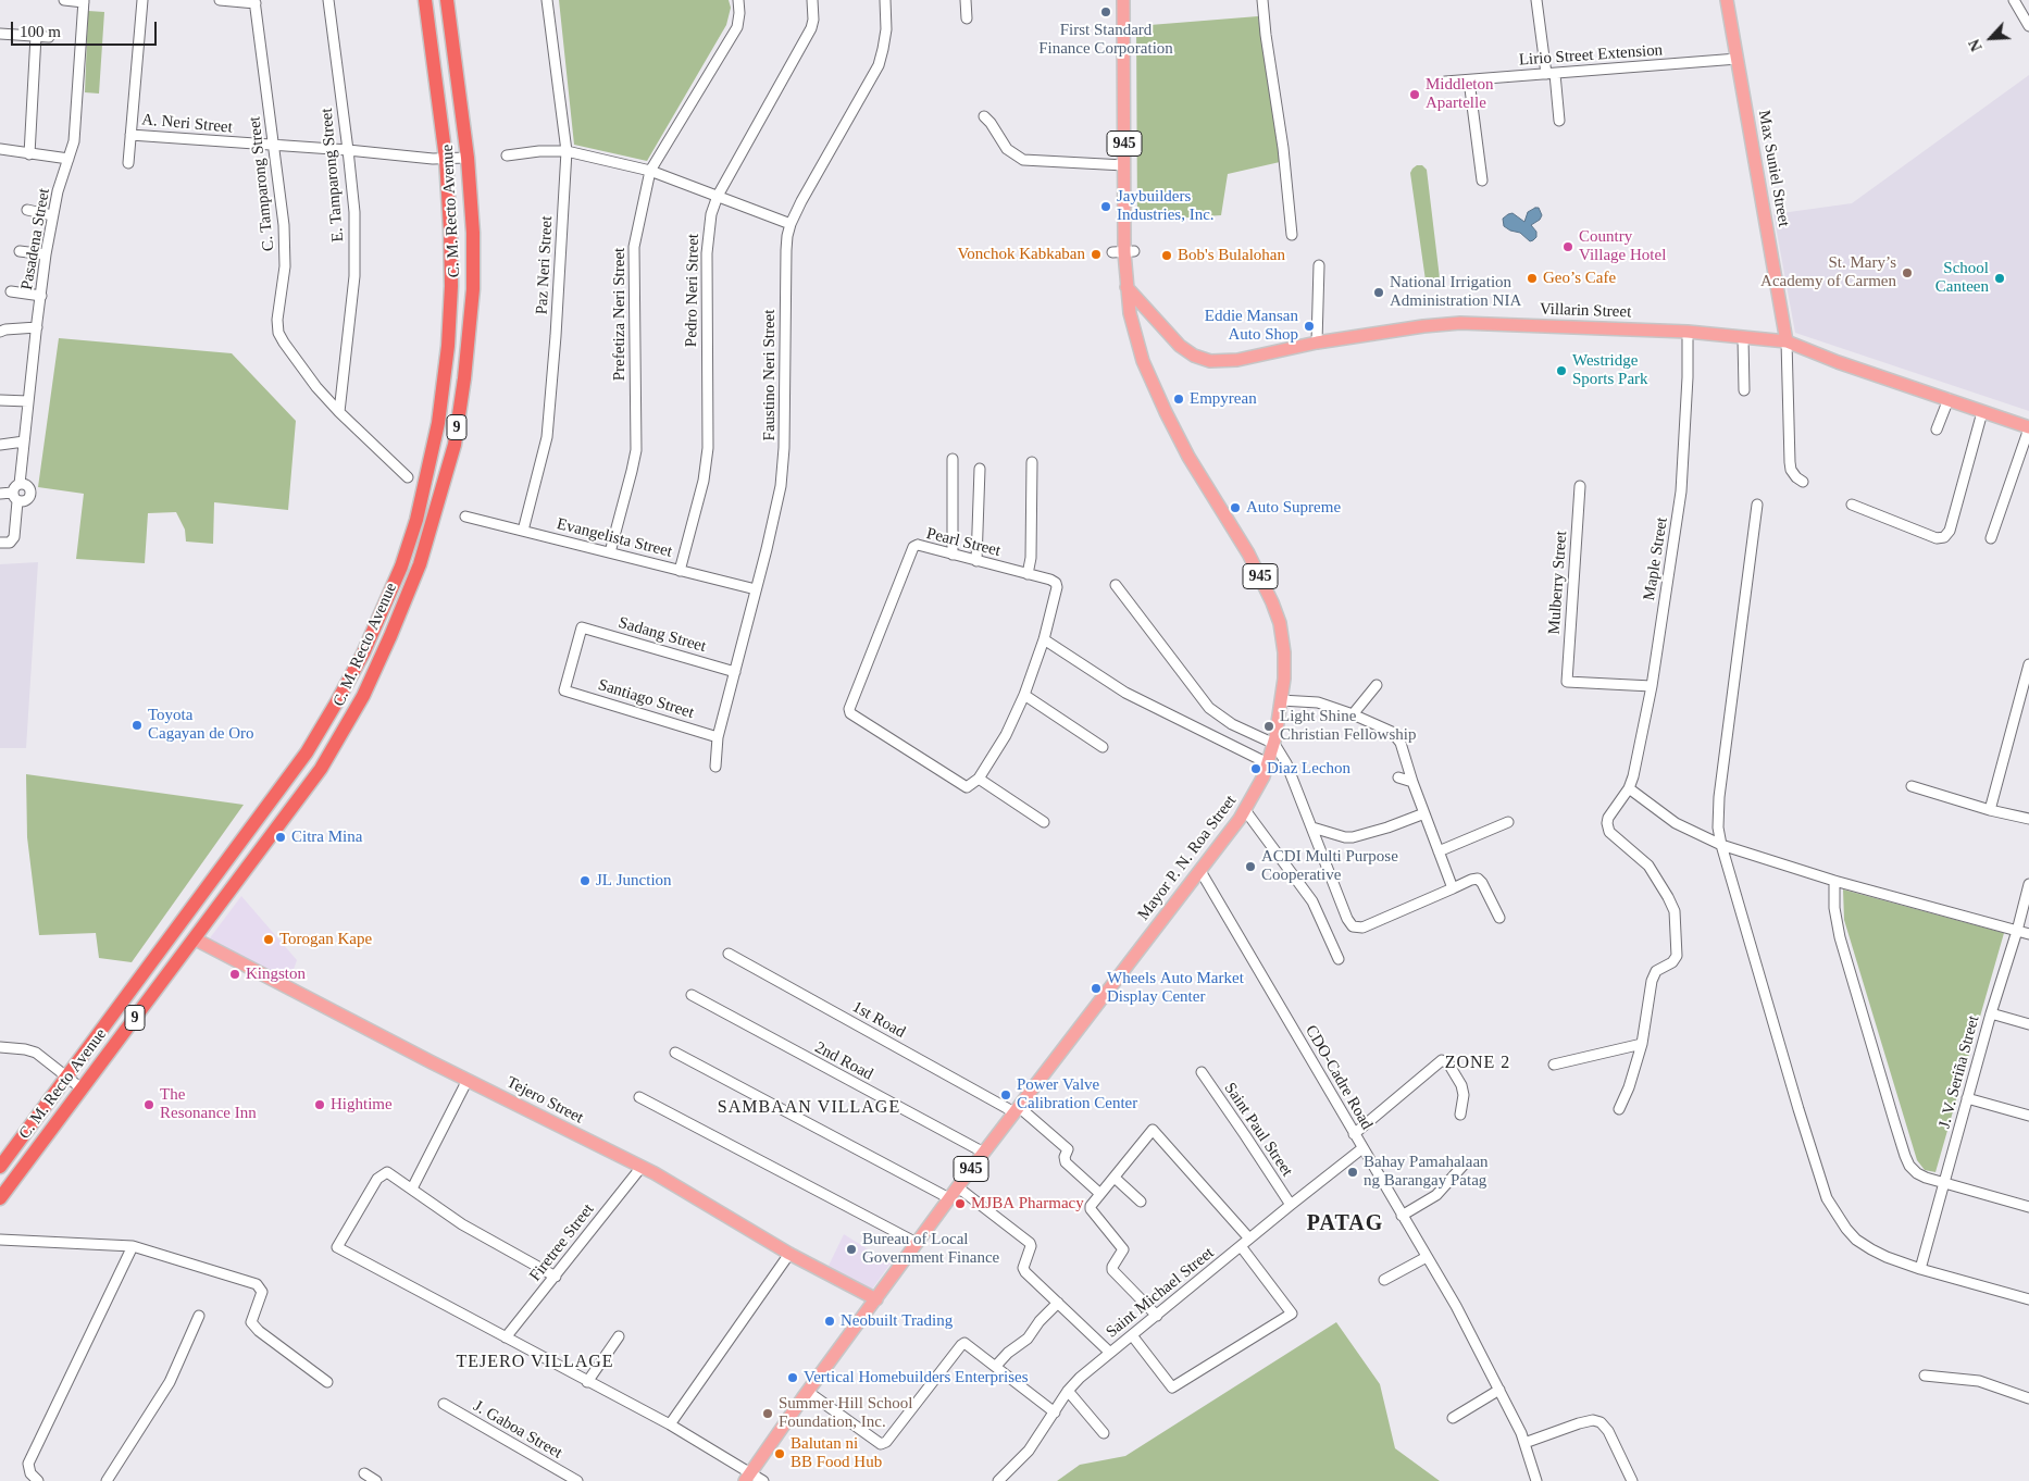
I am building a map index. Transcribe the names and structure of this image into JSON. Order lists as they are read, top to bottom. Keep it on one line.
{"streets":{"highway":["C. M. Recto Avenue","9"],"main road":["945","Max Suniel Street","Villarin Street","Mayor P. N. Roa Street","Tejero Street"],"street":["Lirio Street Extension","A. Neri Street","E. Tamparong Street","C. Tamparong Street","Pasadena Street","Paz Neri Street","Pedro Neri Street","Prefetiza Neri Street","Faustino Neri Street","Evangelista Street","Pearl Street","Maple Street","Mulberry Street","Sadang Street","Santiago Street","1st Road","2nd Road","J. V. Seriña Street","CDO-Cadre Road","Saint Paul Street","Firetree Street","Saint Michael Street","J. Gaboa Street"]},"crossings":[["Lirio Street Extension","Max Suniel Street"],["A. Neri Street","E. Tamparong Street"],["A. Neri Street","C. Tamparong Street"],["A. Neri Street","C. M. Recto Avenue"],["Max Suniel Street","Villarin Street"],["E. Tamparong Street","C. Tamparong Street"],["C. M. Recto Avenue","Tejero Street"],["Paz Neri Street","Evangelista Street"],["Pedro Neri Street","Evangelista Street"],["Villarin Street","Maple Street"],["Villarin Street","Mayor P. N. Roa Street"],["Prefetiza Neri Street","Evangelista Street"],["Faustino Neri Street","Evangelista Street"],["Faustino Neri Street","Sadang Street"],["Faustino Neri Street","Santiago Street"],["Maple Street","Mulberry Street"],["Sadang Street","Santiago Street"],["Mayor P. N. Roa Street","1st Road"],["Mayor P. N. Roa Street","2nd Road"],["Mayor P. N. Roa Street","CDO-Cadre Road"],["Mayor P. N. Roa Street","Tejero Street"],["CDO-Cadre Road","Saint Michael Street"],["Tejero Street","Firetree Street"],["Saint Paul Street","Saint Michael Street"]],"districts":["ZONE 2","SAMBAAN VILLAGE","PATAG","TEJERO VILLAGE"],"places":["First Standard Finance Corporation","Middleton Apartelle","Jaybuilders Industries, Inc.","Country Village Hotel","Vonchok Kabkaban","Bob's Bulalohan","St. Mary’s Academy of Carmen","Geo’s Cafe","School Canteen","National Irrigation Administration NIA","Eddie Mansan Auto Shop","Westridge Sports Park","Empyrean","Auto Supreme","Toyota Cagayan de Oro","Light Shine Christian Fellowship","Diaz Lechon","Citra Mina","ACDI Multi Purpose Cooperative","JL Junction","Torogan Kape","Kingston","Wheels Auto Market Display Center","Power Valve Calibration Center","The Resonance Inn","Hightime","Bahay Pamahalaan ng Barangay Patag","MJBA Pharmacy","Bureau of Local Government Finance","Neobuilt Trading","Vertical Homebuilders Enterprises","Summer Hill School Foundation, Inc.","Balutan ni BB Food Hub"],"scale_bar":"100 m","north":"bottom left"}
